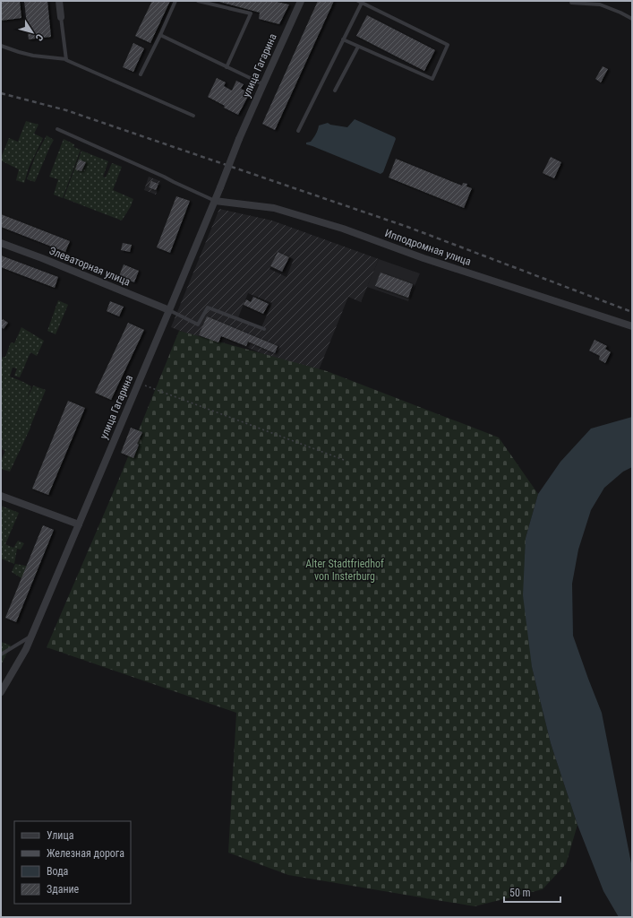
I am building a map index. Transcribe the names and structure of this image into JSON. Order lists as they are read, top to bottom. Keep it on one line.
{"streets":{"street":["улица Гагарина","Ипподромная улица","Элеваторная улица"]},"crossings":[["улица Гагарина","Ипподромная улица"],["улица Гагарина","Элеваторная улица"]],"parks":["Alter Stadtfriedhof von Insterburg"],"legend":["Улица","Железная дорога","Вода","Здание"],"scale_bar":"50 m","north":"bottom right"}
